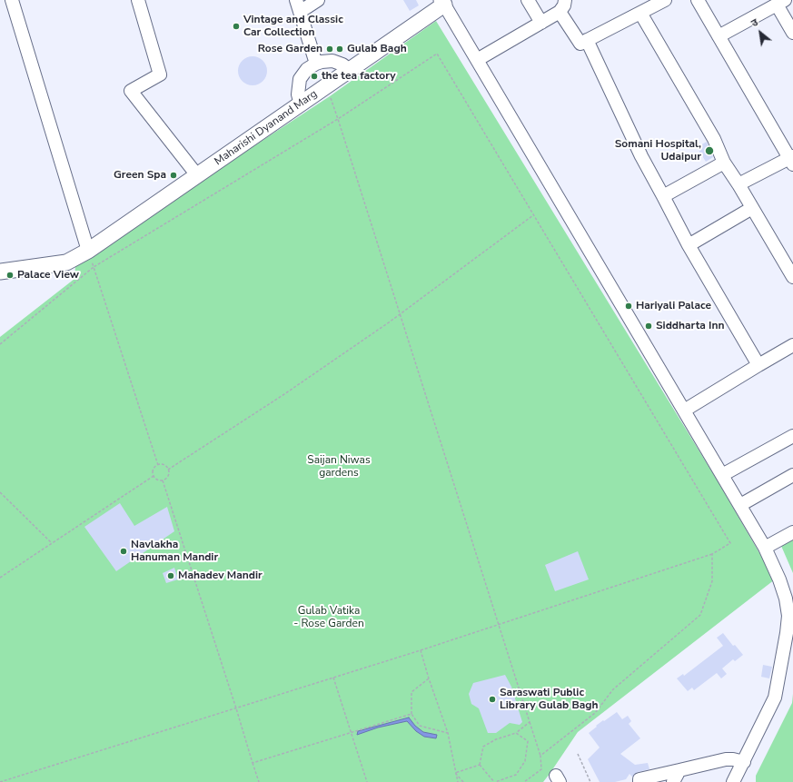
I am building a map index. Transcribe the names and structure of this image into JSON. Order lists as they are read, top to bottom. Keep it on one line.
{"streets":{"main road":["Maharishi Dyanand Marg"]},"parks":["Saijan Niwas gardens","Gulab Vatika - Rose Garden"],"places":["Vintage and Classic Car Collection","Rose Garden","Gulab Bagh","the tea factory","Somani Hospital, Udaipur","Green Spa","Palace View","Hariyali Palace","Siddharta Inn","Navlakha Hanuman Mandir","Mahadev Mandir","Saraswati Public Library Gulab Bagh"],"north":"top left"}
